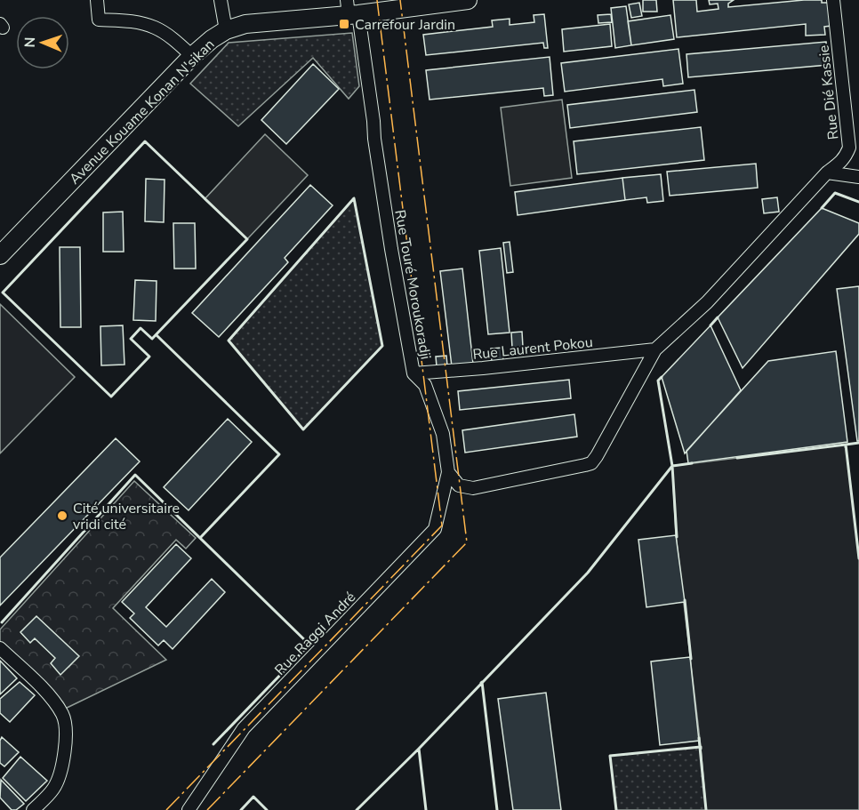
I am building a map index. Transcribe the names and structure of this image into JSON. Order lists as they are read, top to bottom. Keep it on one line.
{"streets":{"street":["Rue Dié Kassie","Avenue Kouame Konan N'sikan","Rue Touré Moroukoradji","Rue Laurent Pokou","Rue Raggi André"]},"crossings":[["Avenue Kouame Konan N'sikan","Rue Touré Moroukoradji"],["Rue Touré Moroukoradji","Rue Laurent Pokou"],["Rue Touré Moroukoradji","Rue Raggi André"]],"places":{"transit":["Carrefour Jardin"],"other":["Cité universitaire vridi cité"]},"north":"left"}
